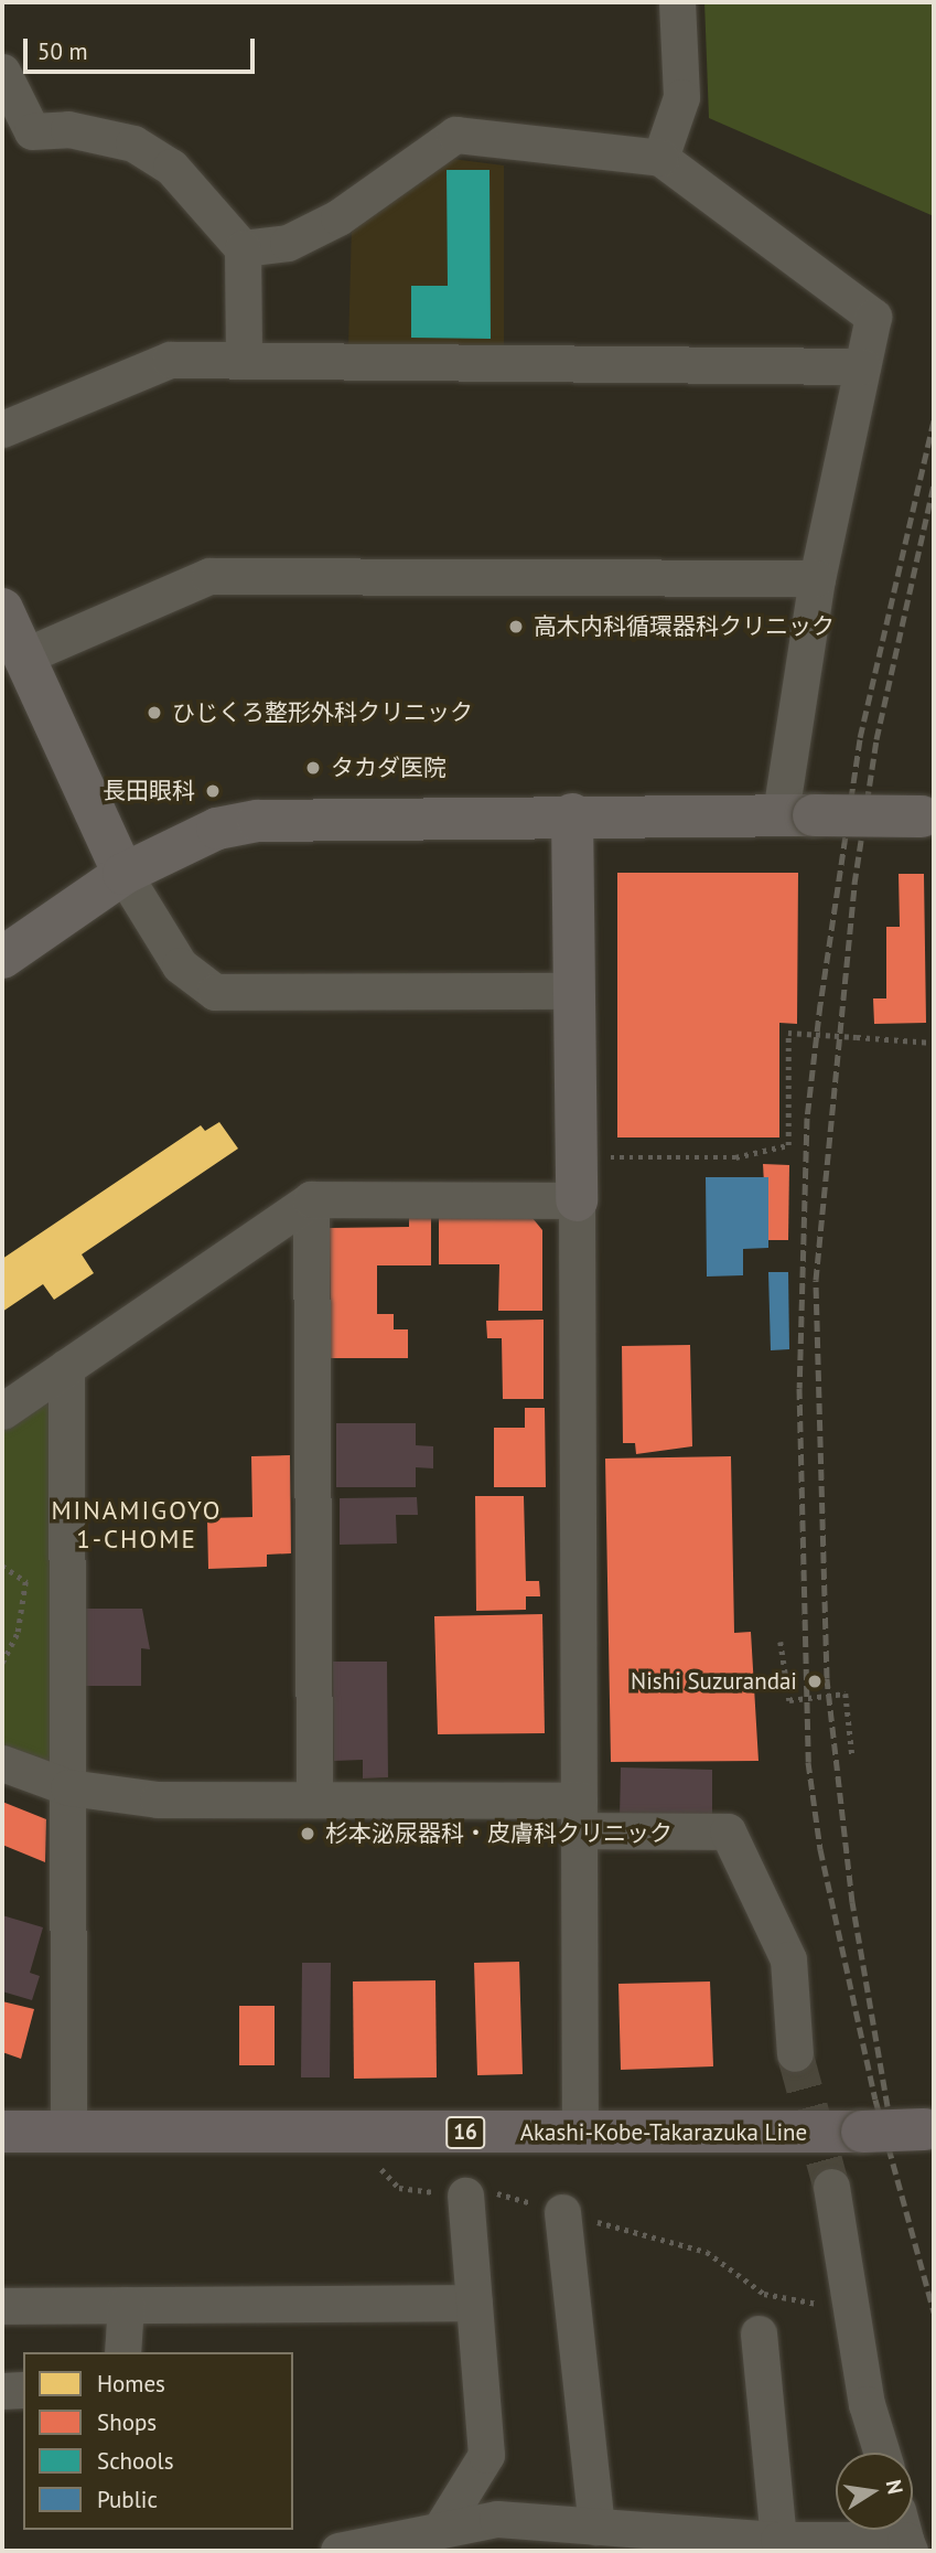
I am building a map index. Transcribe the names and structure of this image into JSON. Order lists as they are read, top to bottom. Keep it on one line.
{"streets":{"main road":["16","Akashi-Kobe-Takarazuka Line"]},"districts":["MINAMIGOYO 1-CHOME"],"places":["高木内科循環器科クリニック","ひじくろ整形外科クリニック","タカダ医院","長田眼科","Nishi Suzurandai","杉本泌尿器科・皮膚科クリニック"],"legend":["Homes","Shops","Schools","Public"],"scale_bar":"50 m","north":"right"}
